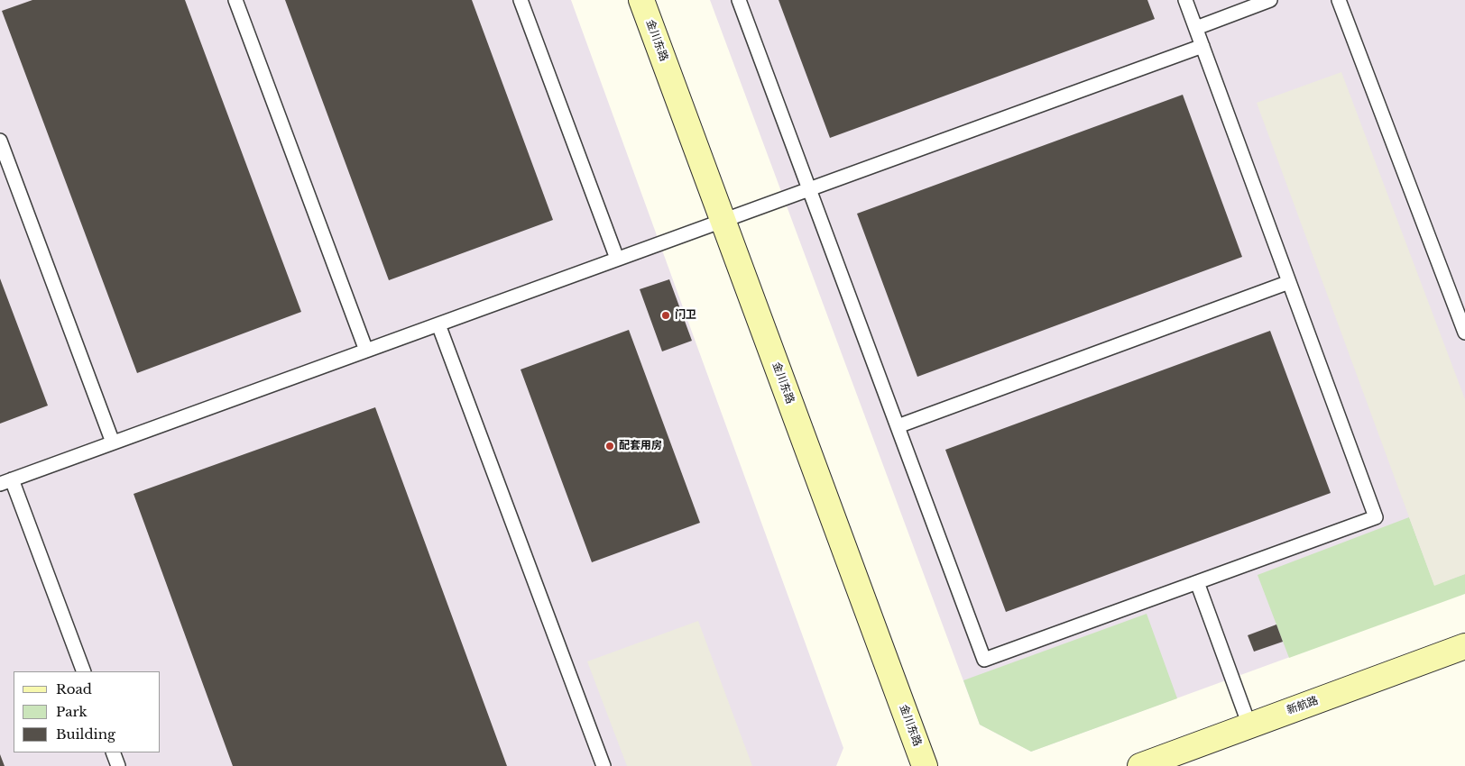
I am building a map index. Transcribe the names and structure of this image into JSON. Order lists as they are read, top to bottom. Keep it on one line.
{"streets":{"street":["金川东路","新航路"]},"places":["门卫","配套用房"],"legend":["Road","Park","Building"]}
